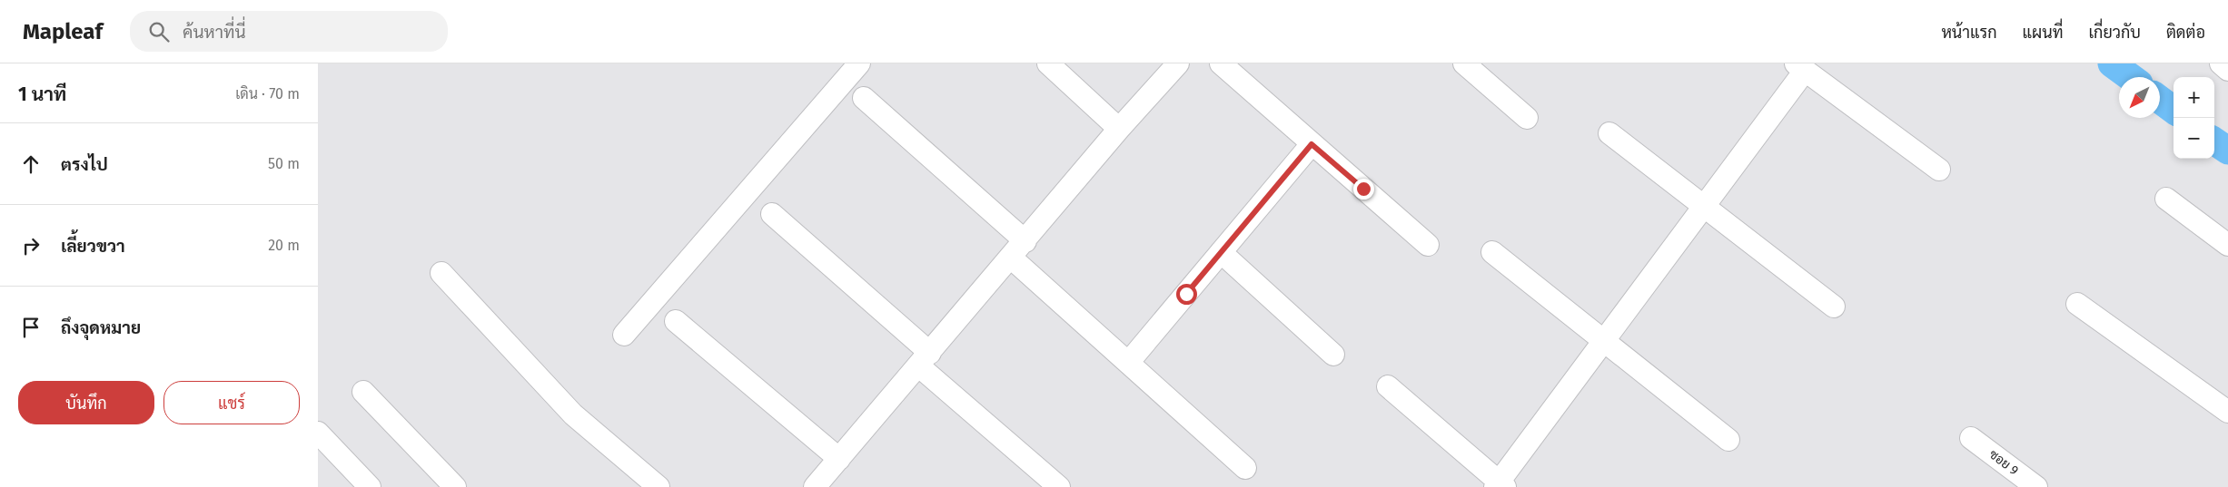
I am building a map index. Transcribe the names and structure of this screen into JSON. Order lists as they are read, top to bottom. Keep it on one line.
{"streets":{"street":["ซอย 9"]},"north":"bottom left","page":{"header":"Mapleaf","search":"ค้นหาที่นี่","nav":["หน้าแรก","แผนที่","เกี่ยวกับ","ติดต่อ"],"heading":["1 นาที","เดิน · 70 m"],"map_buttons":["+","−"],"list":[["ตรงไป","50 m"],["เลี้ยวขวา","20 m"],"ถึงจุดหมาย"],"buttons":["บันทึก","แชร์"]}}
